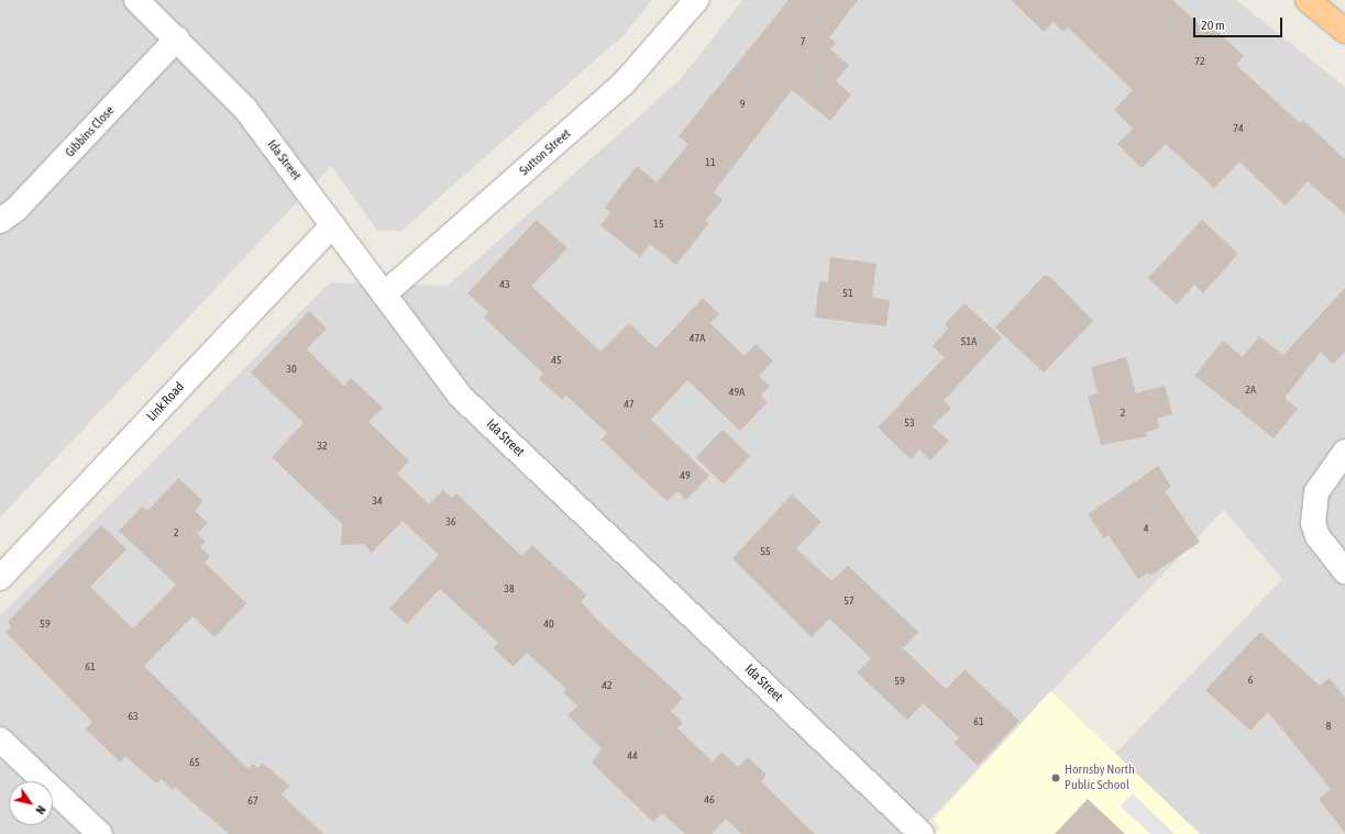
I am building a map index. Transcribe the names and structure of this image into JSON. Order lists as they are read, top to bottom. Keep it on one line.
{"streets":{"street":["Gibbins Close","Sutton Street","Ida Street","Link Road"]},"crossings":[["Gibbins Close","Ida Street"],["Sutton Street","Ida Street"],["Ida Street","Link Road"]],"places":["Hornsby North Public School"],"house_numbers":["7","72","9","74","11","15","43","51","47A","51A","45","30","2A","49A","47","2","53","32","49","34","36","4","2","55","38","57","59","40","61","6","59","42","63","61","8","44","65","46","67"],"scale_bar":"20 m","north":"bottom right"}
